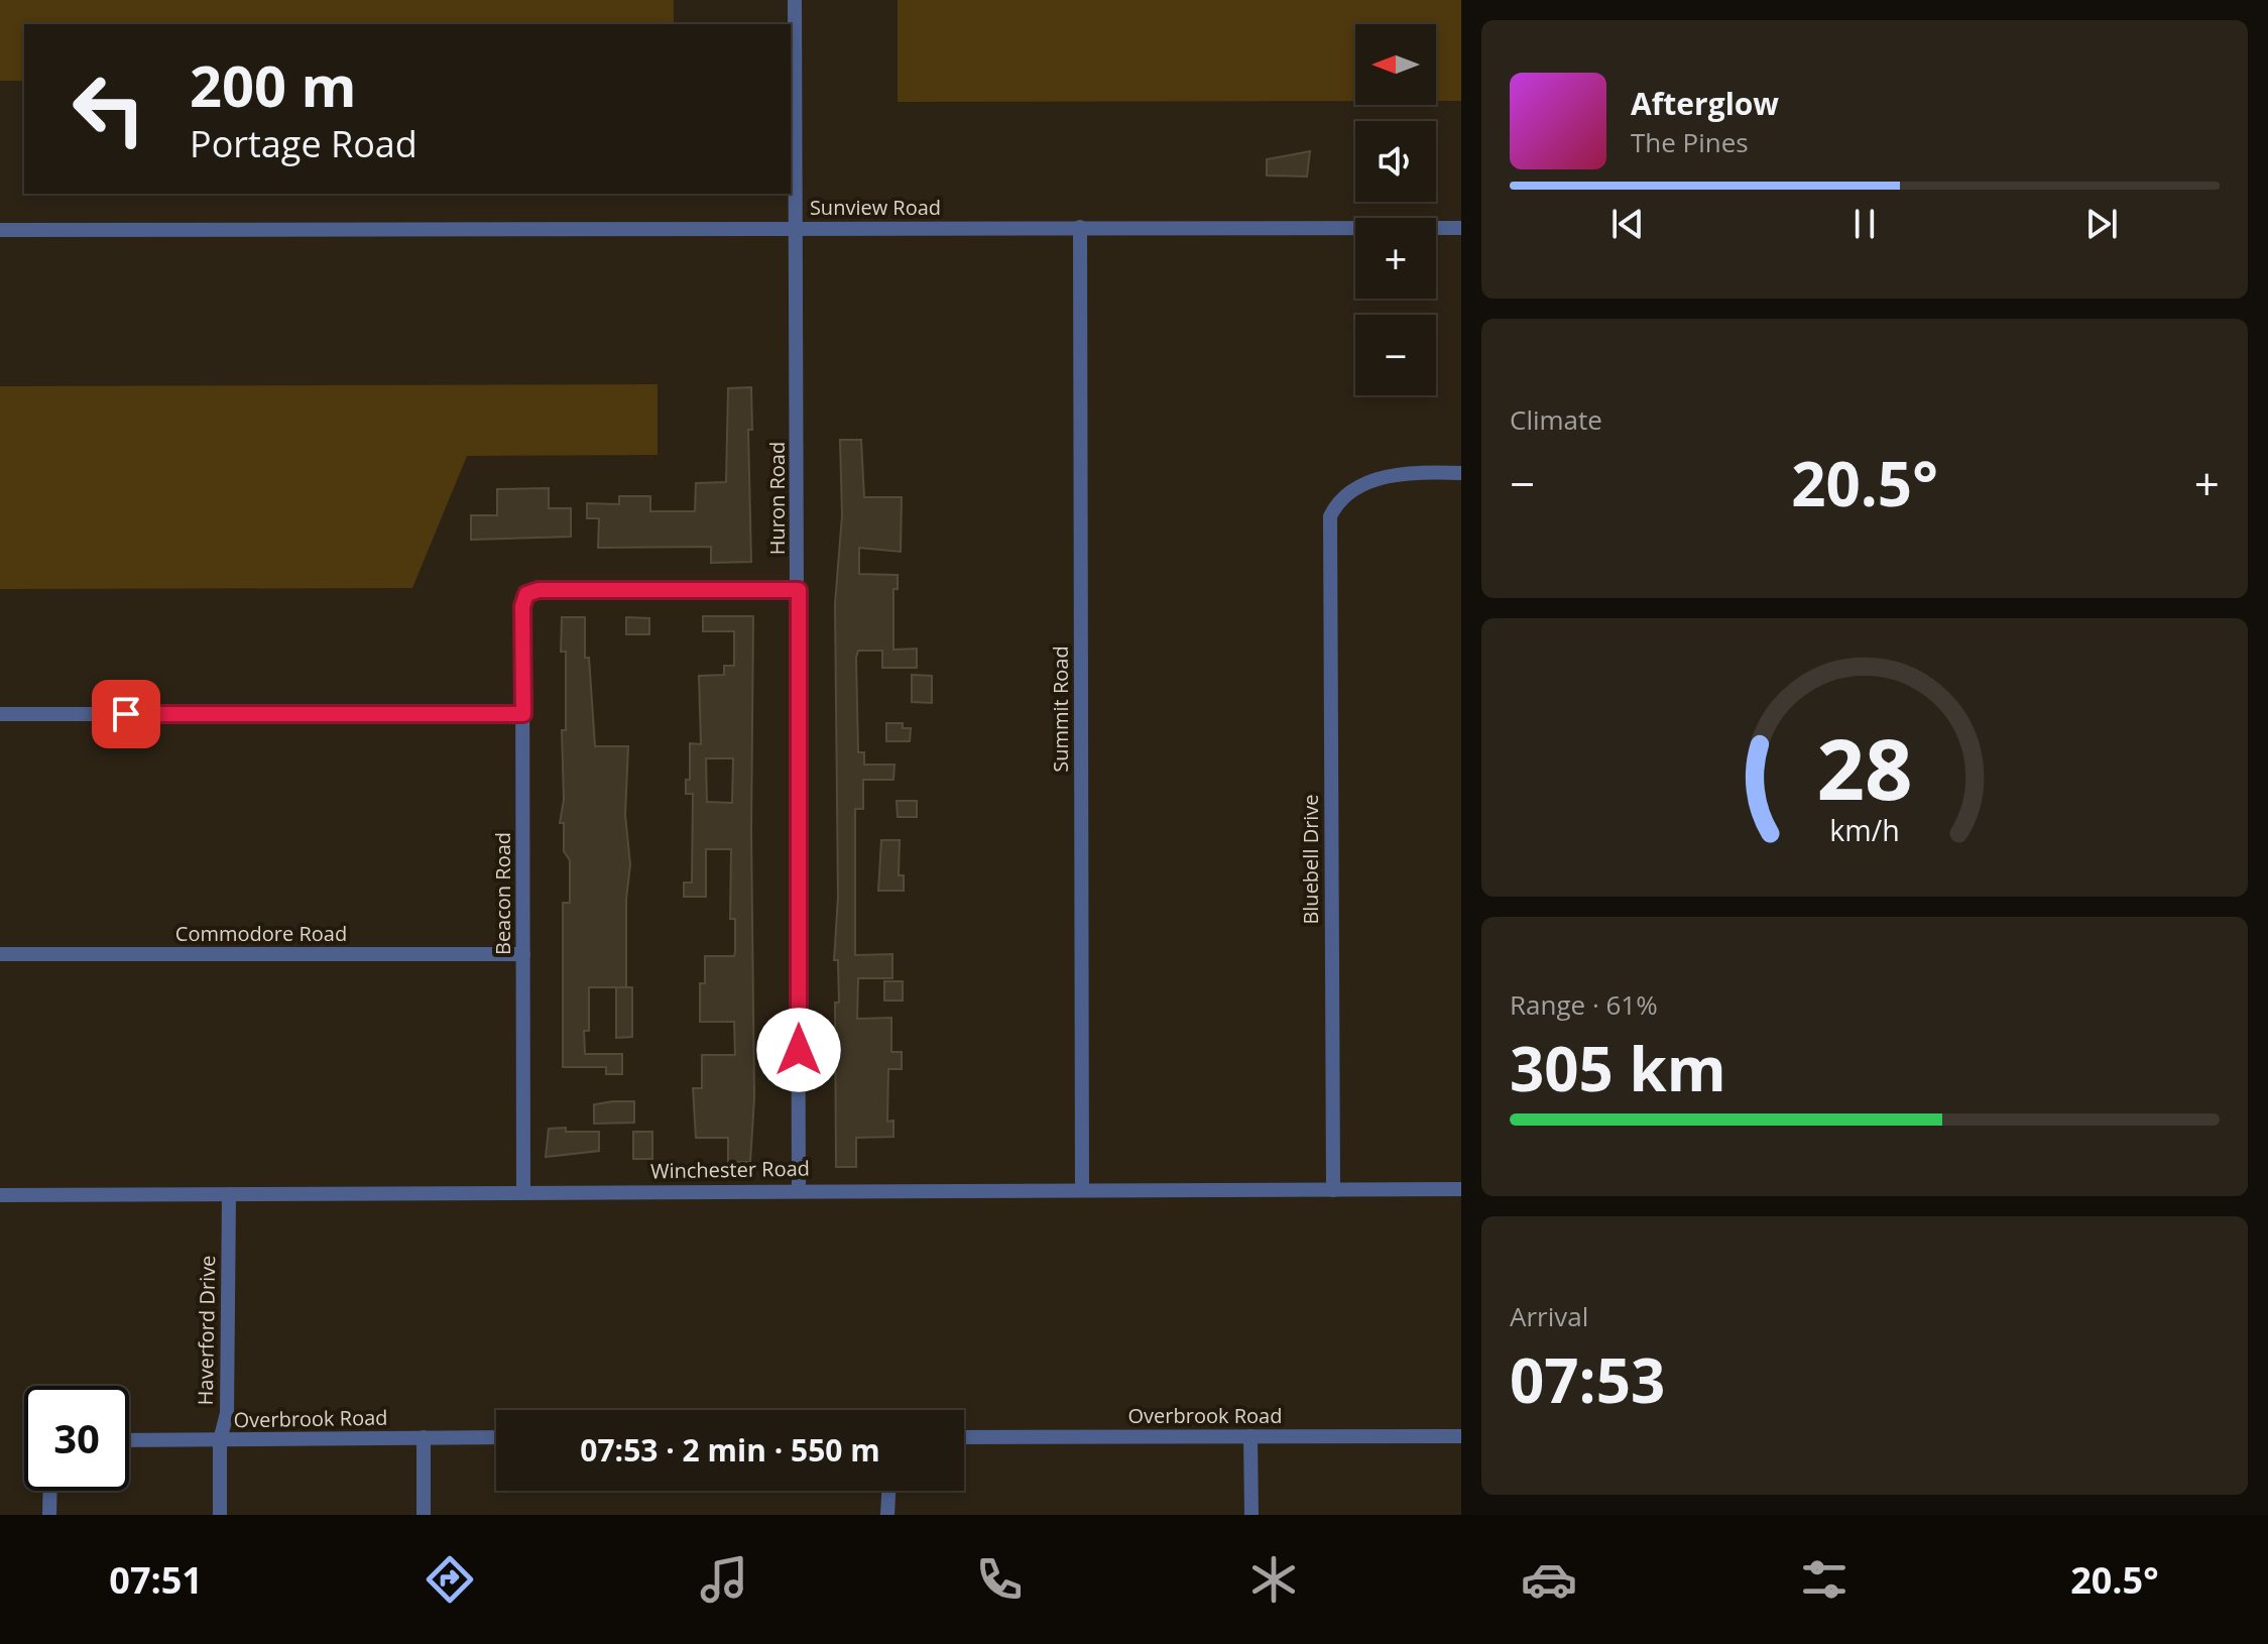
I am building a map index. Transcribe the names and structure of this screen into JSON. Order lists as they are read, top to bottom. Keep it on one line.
{"streets":{"street":["Sunview Road","Huron Road","Summit Road","Bluebell Drive","Beacon Road","Commodore Road","Winchester Road","Haverford Drive","Overbrook Road"]},"crossings":[["Sunview Road","Huron Road"],["Sunview Road","Summit Road"],["Huron Road","Beacon Road"],["Huron Road","Winchester Road"],["Summit Road","Winchester Road"],["Bluebell Drive","Winchester Road"],["Beacon Road","Commodore Road"],["Beacon Road","Winchester Road"],["Winchester Road","Haverford Drive"],["Haverford Drive","Overbrook Road"]],"north":"left","page":{"map_buttons":["+","−"],"turn":["200 m","Portage Road"],"song":["Afterglow","The Pines"],"tile":["Climate",["Range · 61%","305 km"],["Arrival","07:53"]],"heat":["−","20.5°","+"],"limit":"30","trip":"07:53 · 2 min · 550 m","tabs":["07:51","20.5°"],"gauge":["28","km/h"]}}
